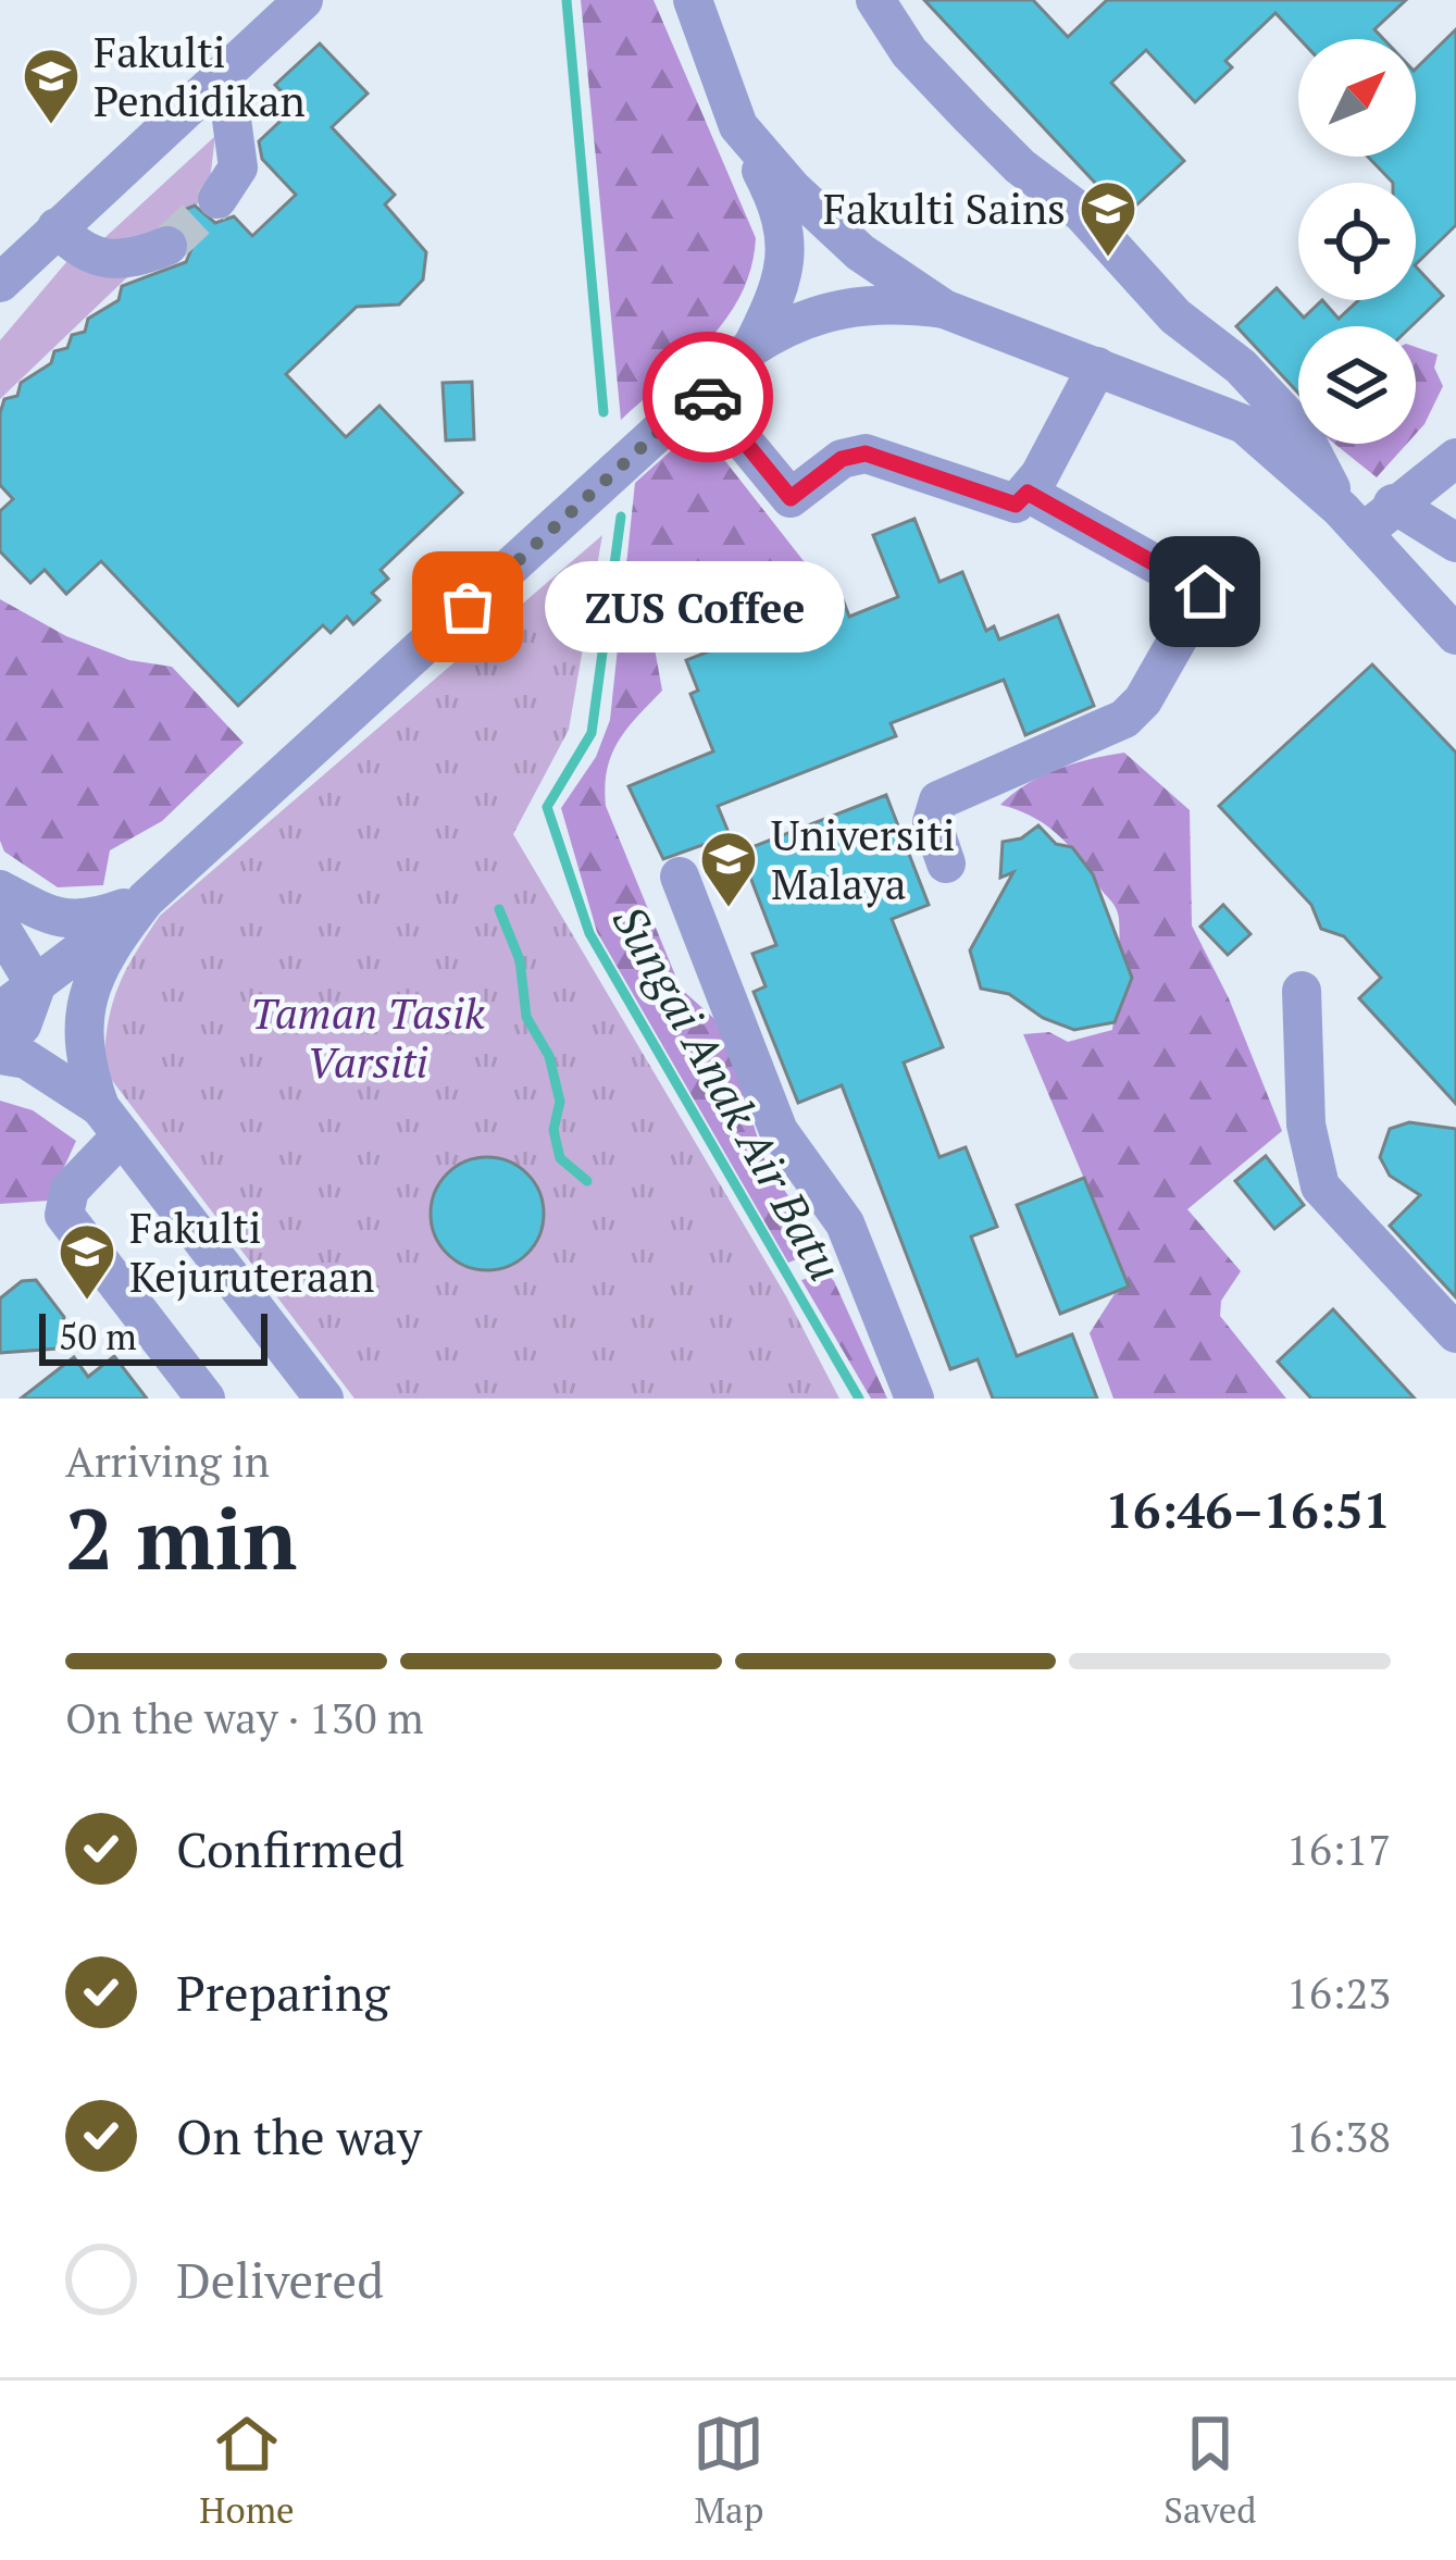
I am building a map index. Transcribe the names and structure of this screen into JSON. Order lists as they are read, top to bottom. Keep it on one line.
{"water":["Sungai Anak Air Batu"],"parks":["Taman Tasik Varsiti"],"places":{"school or university":["Fakulti Pendidikan","Fakulti Sains","Universiti Malaya","Fakulti Kejuruteraan"],"other":["ZUS Coffee"]},"scale_bar":"50 m","north":"top right","page":{"bubble":"ZUS Coffee","scale":"50 m","heading":["2 min","Arriving in","16:46–16:51"],"bar":"On the way · 130 m","list":[["Confirmed","16:17"],["Preparing","16:23"],["On the way","16:38"],"Delivered"],"tabs":["Home","Map","Saved"]}}
